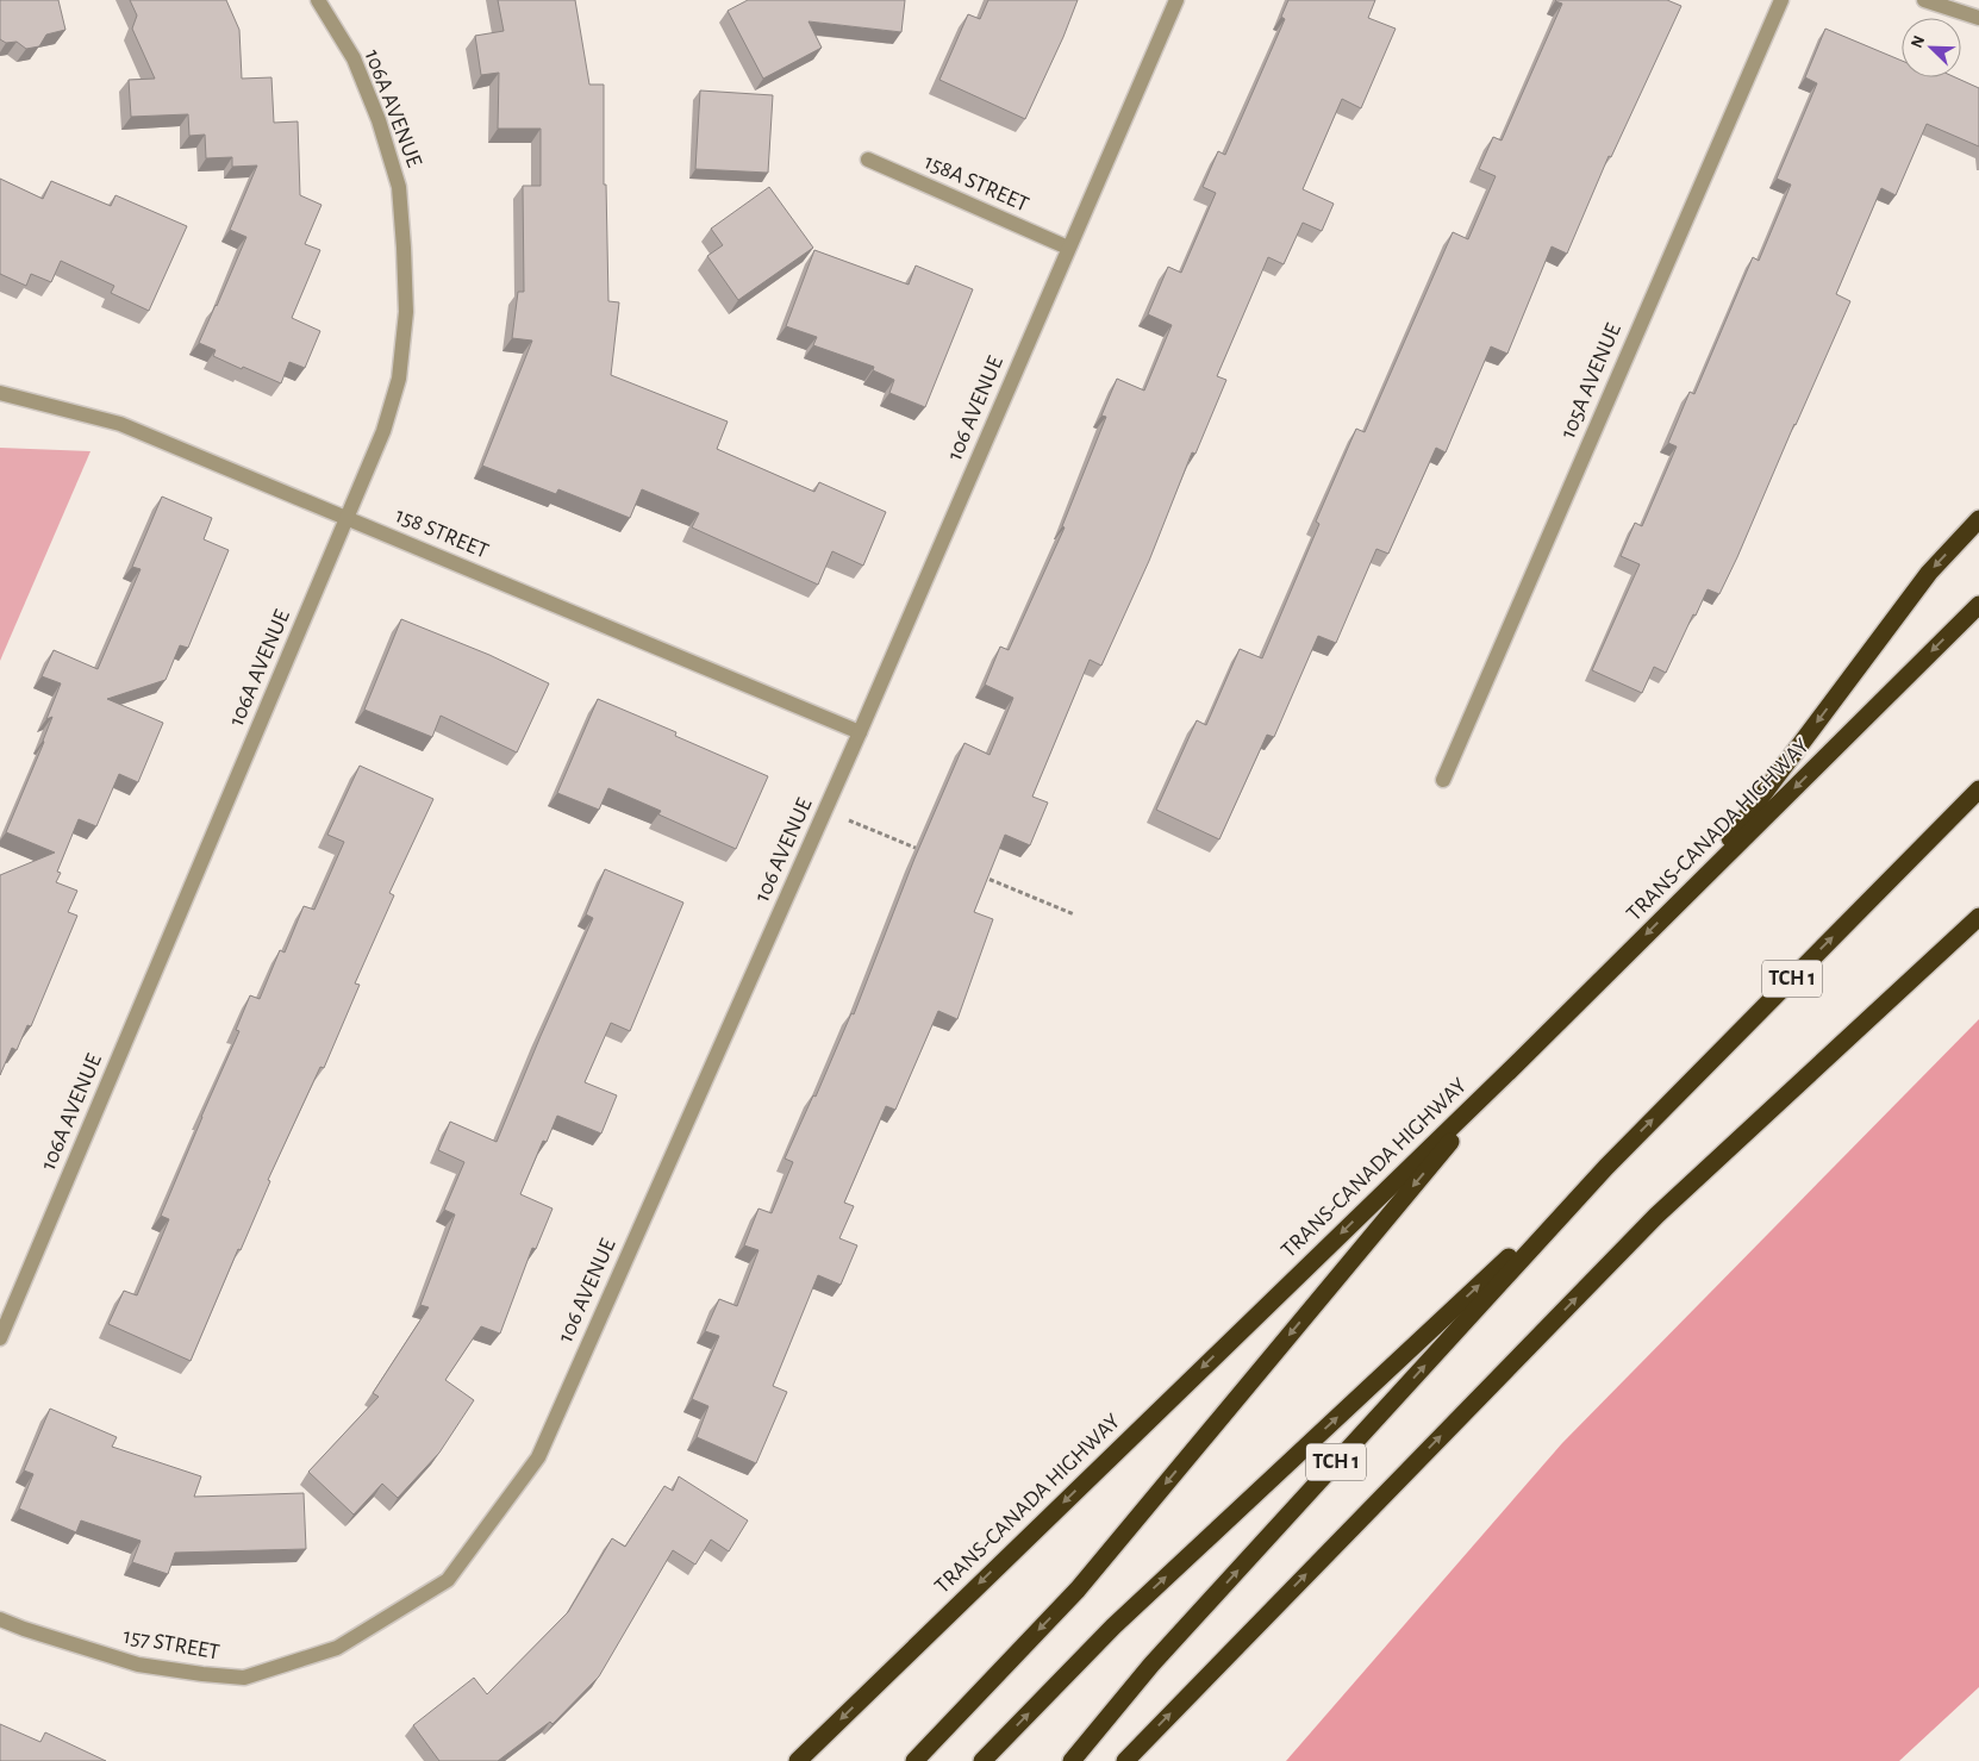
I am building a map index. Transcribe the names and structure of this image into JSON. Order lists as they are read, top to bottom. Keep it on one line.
{"streets":{"highway":["TRANS-CANADA HIGHWAY","TCH 1"],"street":["106A AVENUE","158A STREET","105A AVENUE","106 AVENUE","158 STREET","157 STREET"]},"crossings":[["106A AVENUE","158 STREET"],["158A STREET","106 AVENUE"],["106 AVENUE","158 STREET"],["106 AVENUE","157 STREET"]],"north":"top left"}
